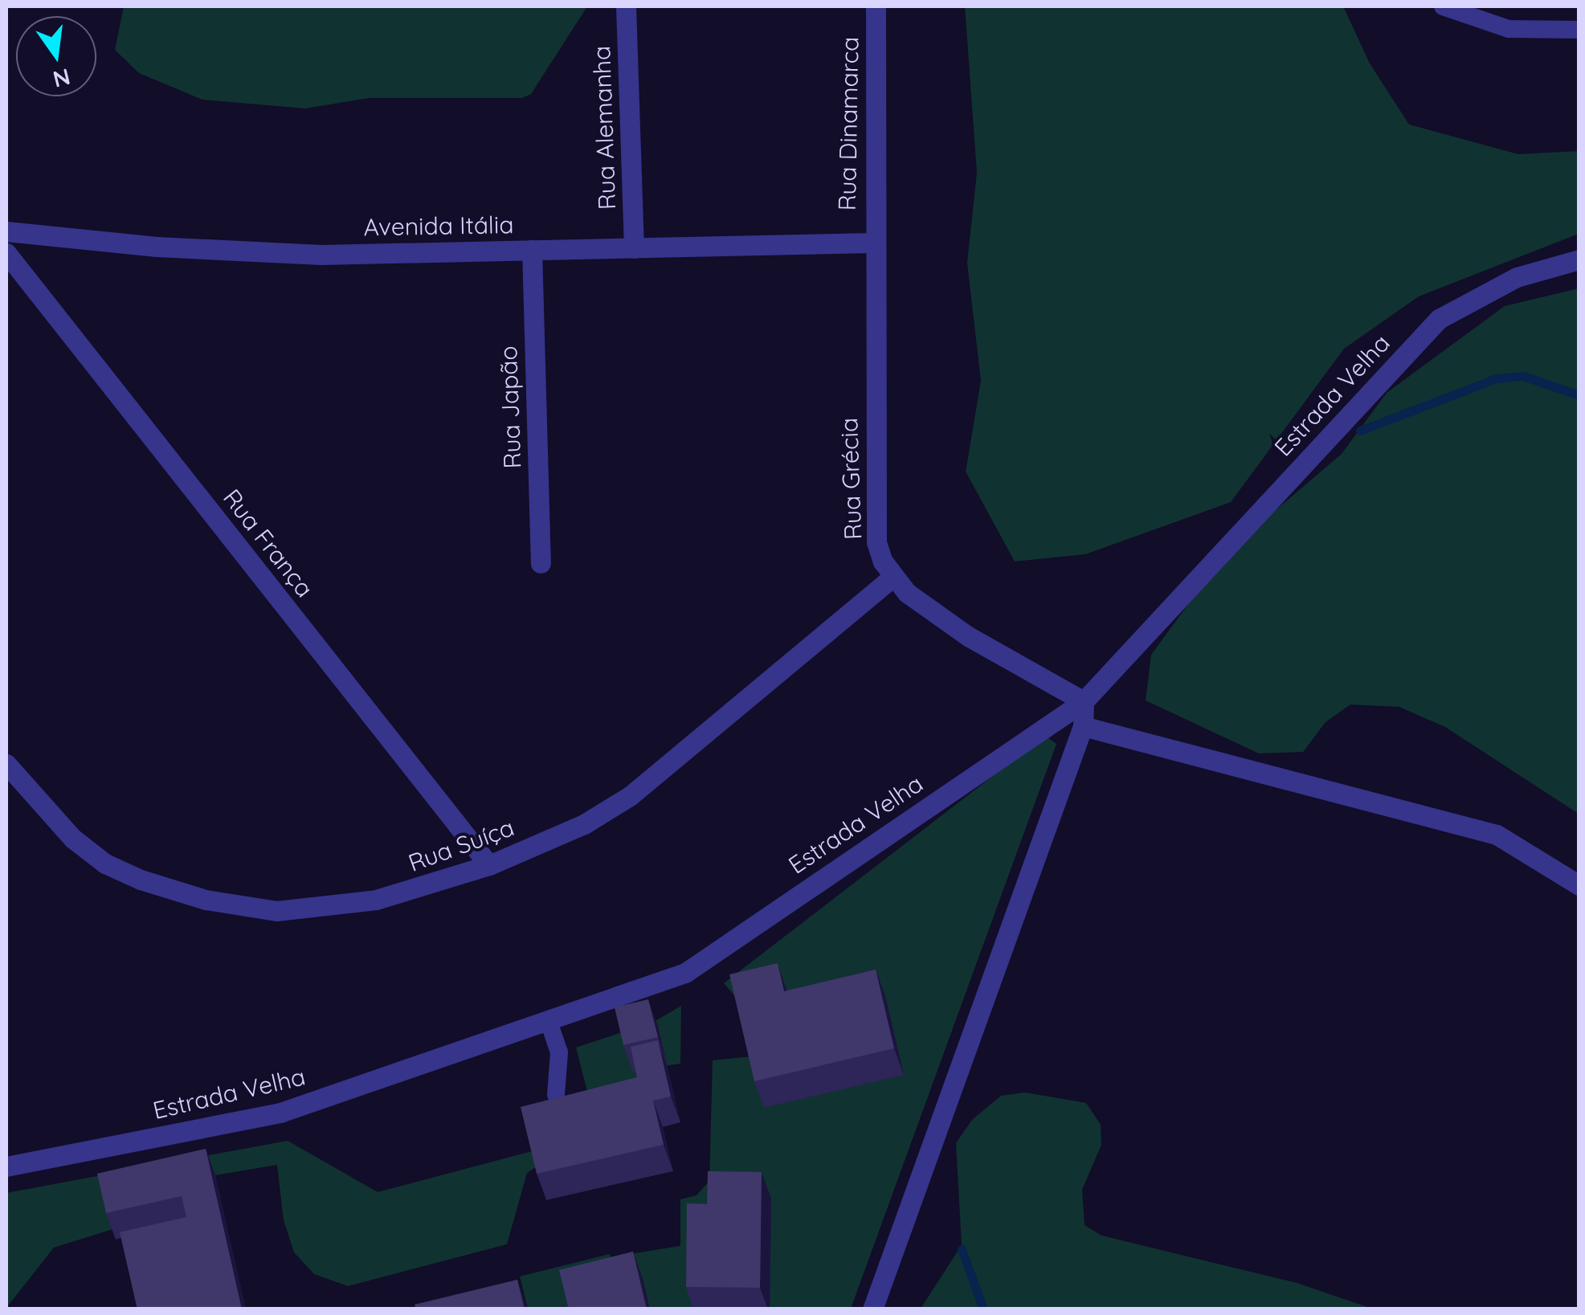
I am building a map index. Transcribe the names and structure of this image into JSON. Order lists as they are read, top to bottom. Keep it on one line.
{"streets":{"street":["Rua Dinamarca","Rua Alemanha","Avenida Itália","Estrada Velha","Rua Japão","Rua Grécia","Rua França","Rua Suíça"]},"crossings":[["Rua Dinamarca","Avenida Itália"],["Rua Dinamarca","Rua Grécia"],["Rua Alemanha","Avenida Itália"],["Avenida Itália","Rua Japão"],["Avenida Itália","Rua Grécia"],["Estrada Velha","Rua Grécia"],["Rua Grécia","Rua Suíça"],["Rua França","Rua Suíça"]],"north":"bottom"}
